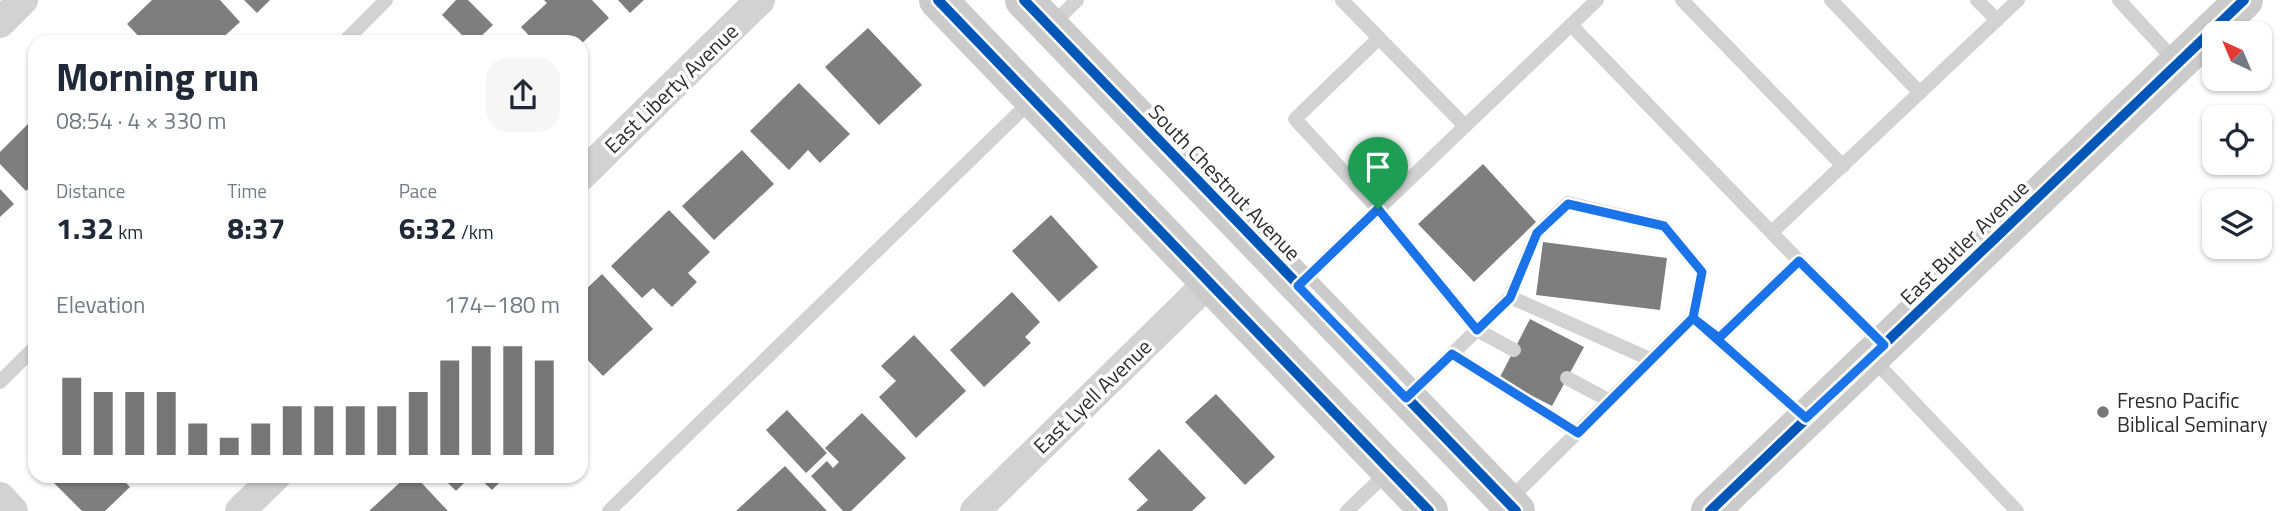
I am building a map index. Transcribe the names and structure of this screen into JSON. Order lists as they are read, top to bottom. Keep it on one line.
{"streets":{"main road":["South Chestnut Avenue","East Butler Avenue"],"street":["East Liberty Avenue","East Lyell Avenue"]},"places":["Fresno Pacific Biblical Seminary"],"north":"top left","page":{"heading":["Morning run","08:54 · 4 × 330 m"],"stats":[["Distance","1.32 km"],["Time","8:37"],["Pace","6:32 /km"]],"chart":["Elevation","174–180 m"]}}
